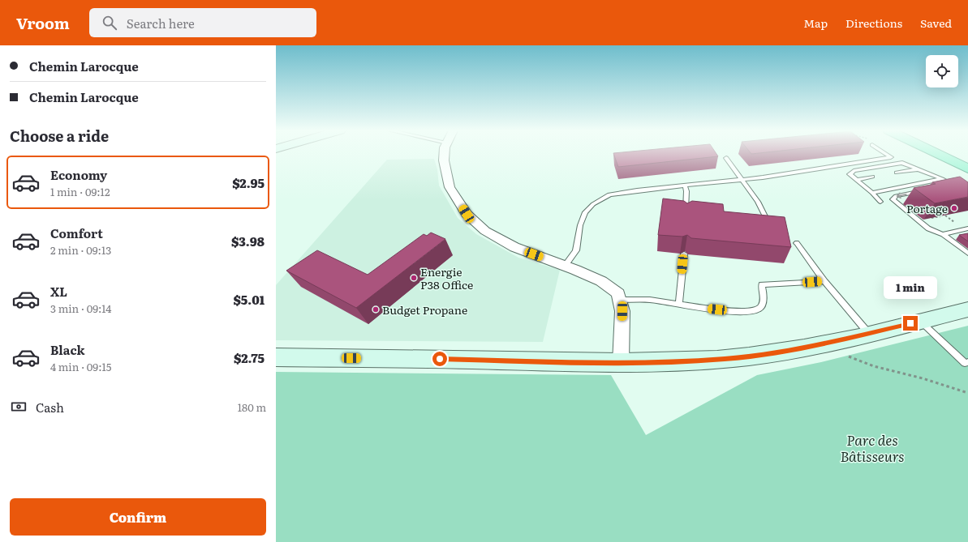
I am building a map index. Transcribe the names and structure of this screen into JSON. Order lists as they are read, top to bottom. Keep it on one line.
{"parks":["Parc des Bâtisseurs"],"places":["Portage","Energie P38 Office","Budget Propane"],"page":{"header":"Vroom","search":"Search here","nav":["Map","Directions","Saved"],"banner":["Chemin Larocque","Chemin Larocque"],"heading":"Choose a ride","list":[{"name":"Economy","note":"1 min · 09:12","value":"$2.95"},{"name":"Comfort","note":"2 min · 09:13","value":"$3.98"},{"name":"XL","note":"3 min · 09:14","value":"$5.01"},{"name":"Black","note":"4 min · 09:15","value":"$2.75"}],"bubble":"1 min","pay":["Cash","180 m"],"buttons":"Confirm"}}
